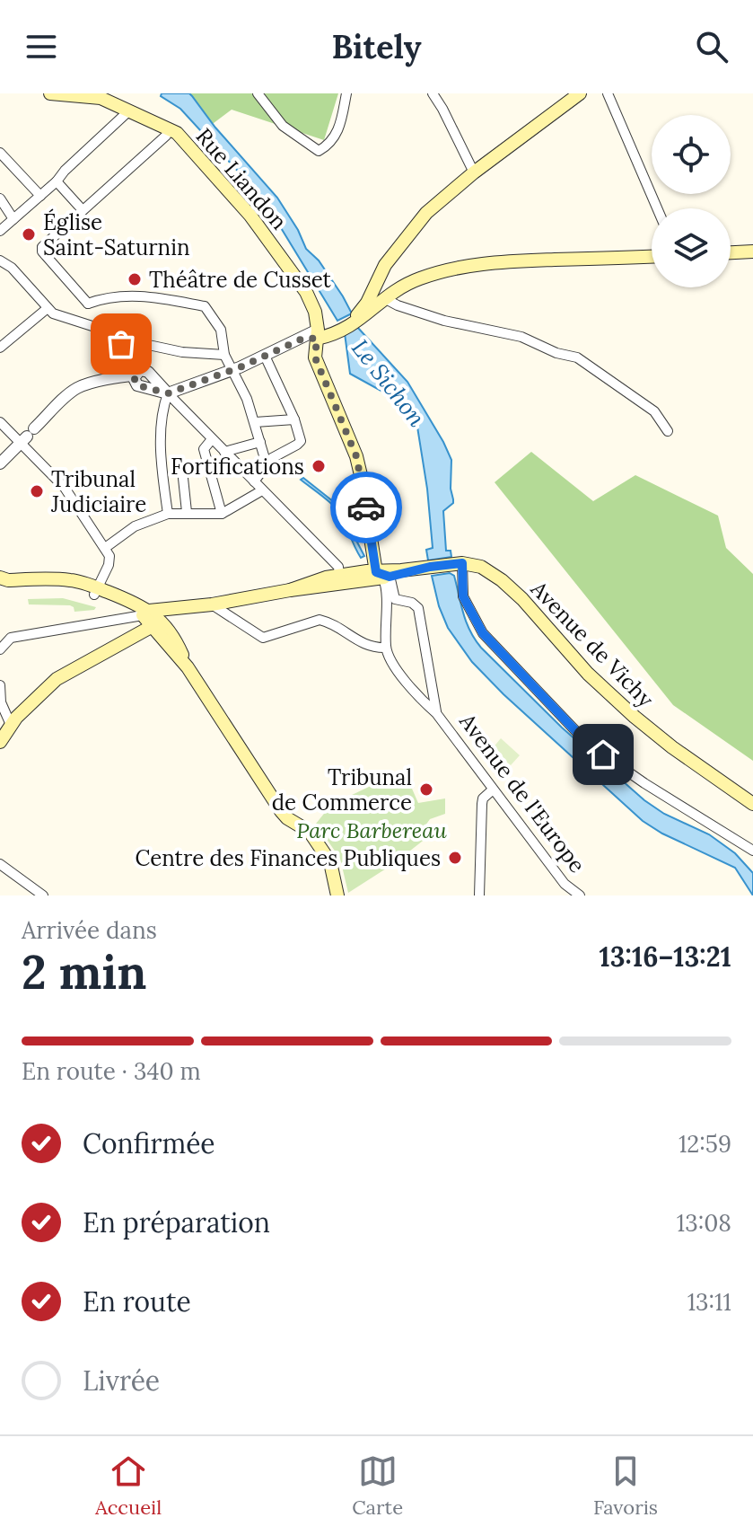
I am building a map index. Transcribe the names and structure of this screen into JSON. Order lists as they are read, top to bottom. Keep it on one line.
{"streets":{"main road":["Rue Liandon","Avenue de Vichy"],"street":["Avenue de l'Europe"]},"crossings":[["Rue Liandon","Avenue de Vichy"]],"water":["Le Sichon"],"parks":["Parc Barbereau"],"places":["Église Saint-Saturnin","Théâtre de Cusset","Fortifications","Tribunal Judiciaire","Tribunal de Commerce","Centre des Finances Publiques"],"page":{"header":"Bitely","heading":["2 min","Arrivée dans","13:16–13:21"],"bar":"En route · 340 m","list":[["Confirmée","12:59"],["En préparation","13:08"],["En route","13:11"],"Livrée"],"tabs":["Accueil","Carte","Favoris"]}}
